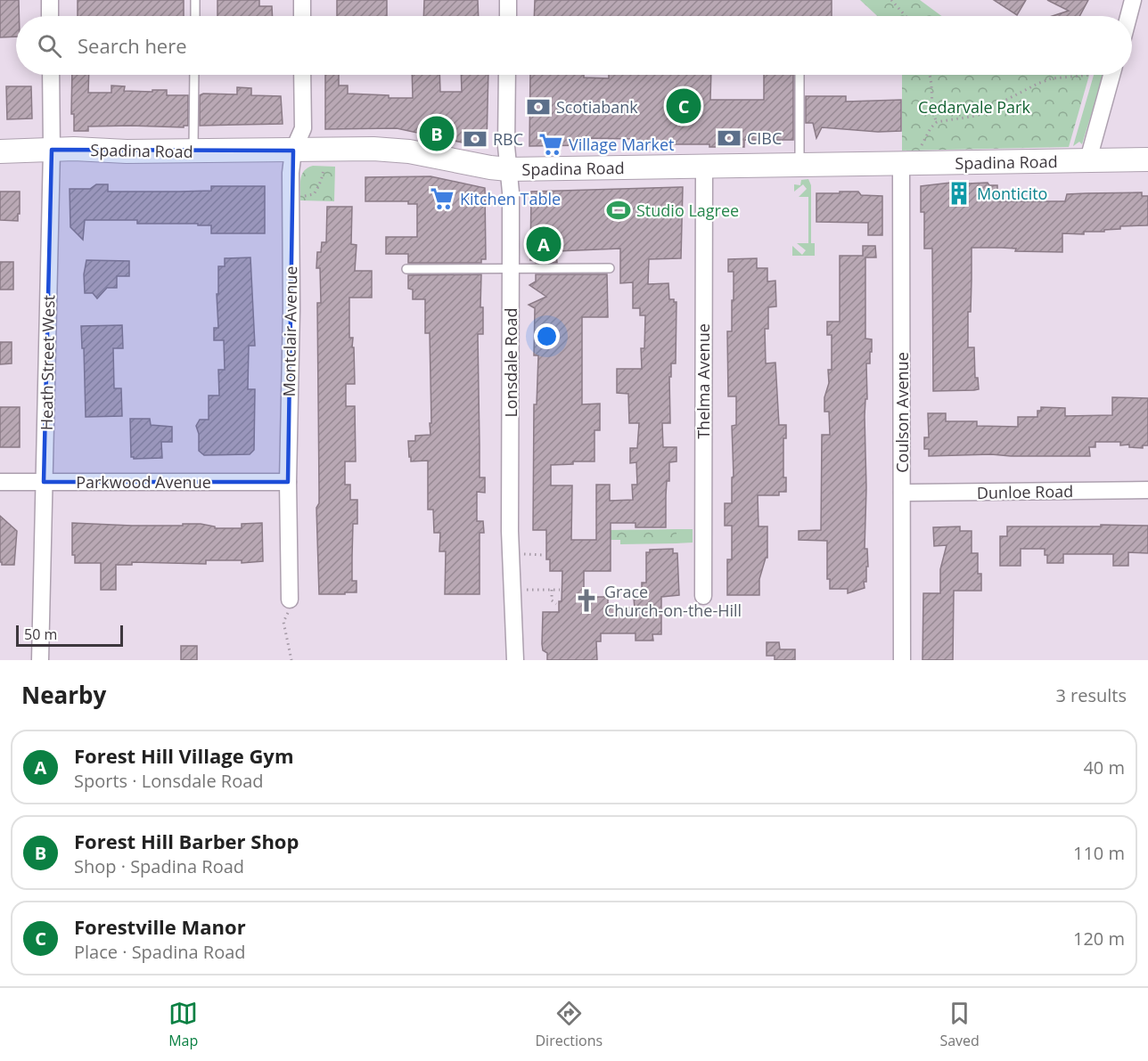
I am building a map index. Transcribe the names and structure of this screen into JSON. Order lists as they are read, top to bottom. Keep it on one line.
{"streets":{"street":["Spadina Road","Montclair Avenue","Heath Street West","Lonsdale Road","Thelma Avenue","Coulson Avenue","Parkwood Avenue","Dunloe Road"]},"crossings":[["Spadina Road","Montclair Avenue"],["Spadina Road","Heath Street West"],["Spadina Road","Lonsdale Road"],["Spadina Road","Thelma Avenue"],["Spadina Road","Coulson Avenue"],["Montclair Avenue","Parkwood Avenue"],["Heath Street West","Parkwood Avenue"],["Coulson Avenue","Dunloe Road"]],"parks":["Cedarvale Park"],"places":{"bank":["Scotiabank","CIBC","RBC"],"supermarket":["Village Market","Kitchen Table"],"building":["Monticito"],"sports":["Studio Lagree"],"church":["Grace Church-on-the-Hill"]},"scale_bar":"50 m","page":{"search":"Search here","pins":["C","B","A"],"scale":"50 m","heading":["Nearby","3 results"],"list":[{"mark":"A","name":"Forest Hill Village Gym","note":"Sports · Lonsdale Road","value":"40 m"},{"mark":"B","name":"Forest Hill Barber Shop","note":"Shop · Spadina Road","value":"110 m"},{"mark":"C","name":"Forestville Manor","note":"Place · Spadina Road","value":"120 m"}],"nav":["Map","Directions","Saved"]}}
